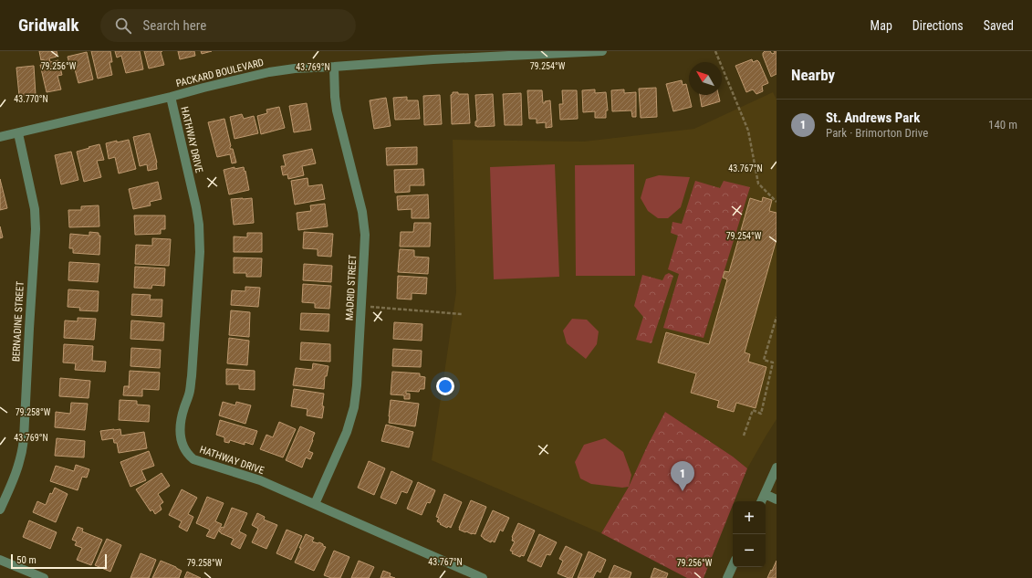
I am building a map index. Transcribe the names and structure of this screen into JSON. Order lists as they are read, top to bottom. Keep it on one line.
{"streets":{"street":["PACKARD BOULEVARD","HATHWAY DRIVE","MADRID STREET","BERNADINE STREET"]},"crossings":[["PACKARD BOULEVARD","HATHWAY DRIVE"],["PACKARD BOULEVARD","MADRID STREET"],["PACKARD BOULEVARD","BERNADINE STREET"],["HATHWAY DRIVE","MADRID STREET"]],"scale_bar":"50 m","north":"top left","page":{"header":"Gridwalk","search":"Search here","nav":["Map","Directions","Saved"],"heading":"Nearby","list":[{"mark":"1","name":"St. Andrews Park","note":"Park · Brimorton Drive","value":"140 m"}],"pins":"1","map_buttons":["+","−"],"scale":"50 m"},"coordinates":["79.256°W","79.254°W","43.769°N","43.770°N","43.767°N","79.258°W"]}
